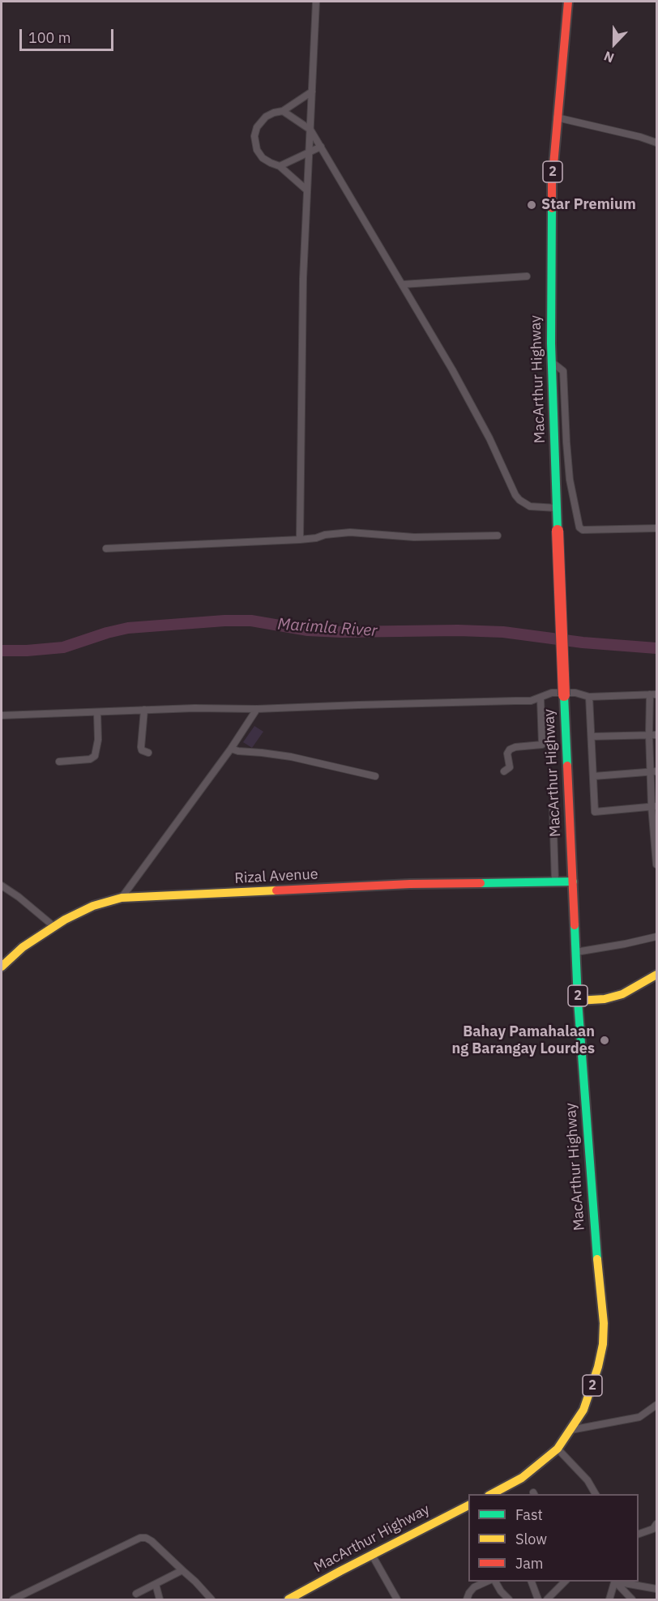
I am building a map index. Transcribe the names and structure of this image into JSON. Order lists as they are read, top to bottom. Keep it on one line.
{"streets":{"main road":["2","MacArthur Highway","Rizal Avenue"]},"crossings":[["MacArthur Highway","Rizal Avenue"]],"water":["Marimla River"],"places":["Star Premium","Bahay Pamahalaan ng Barangay Lourdes"],"legend":["Fast","Slow","Jam"],"scale_bar":"100 m","north":"bottom"}
